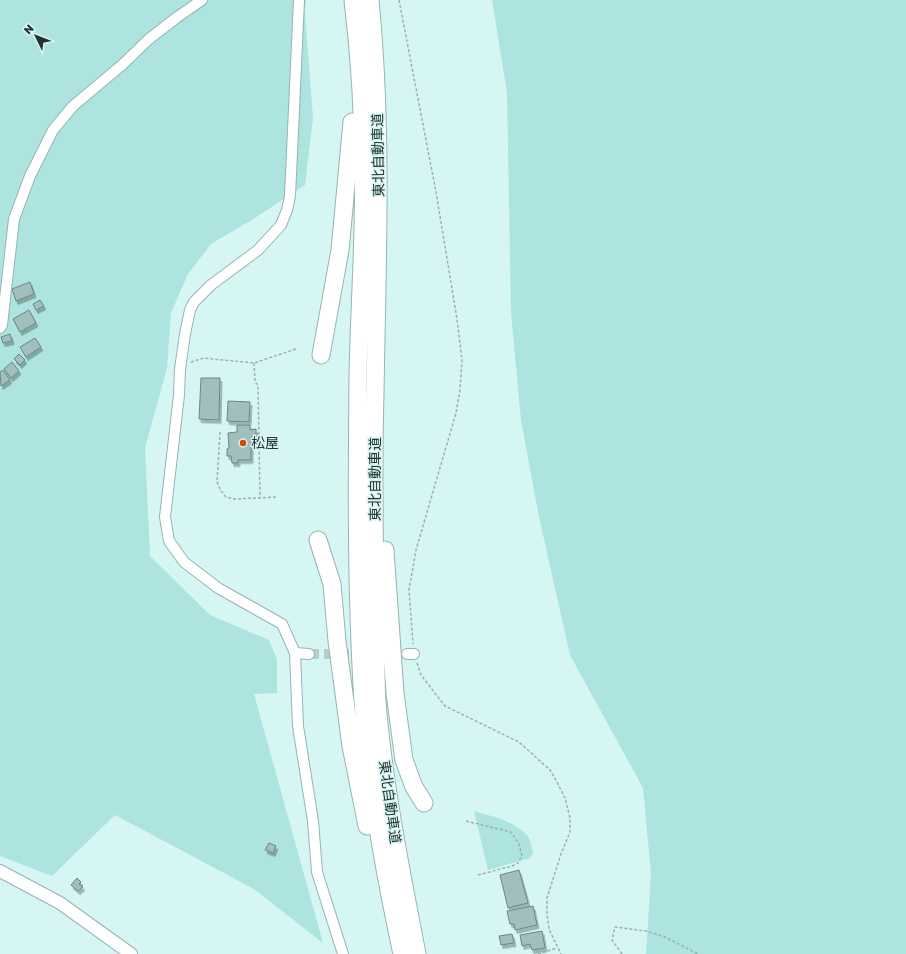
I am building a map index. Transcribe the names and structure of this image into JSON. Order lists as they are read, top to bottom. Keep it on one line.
{"streets":{"highway":["東北自動車道"]},"places":["松屋"],"north":"top left"}
